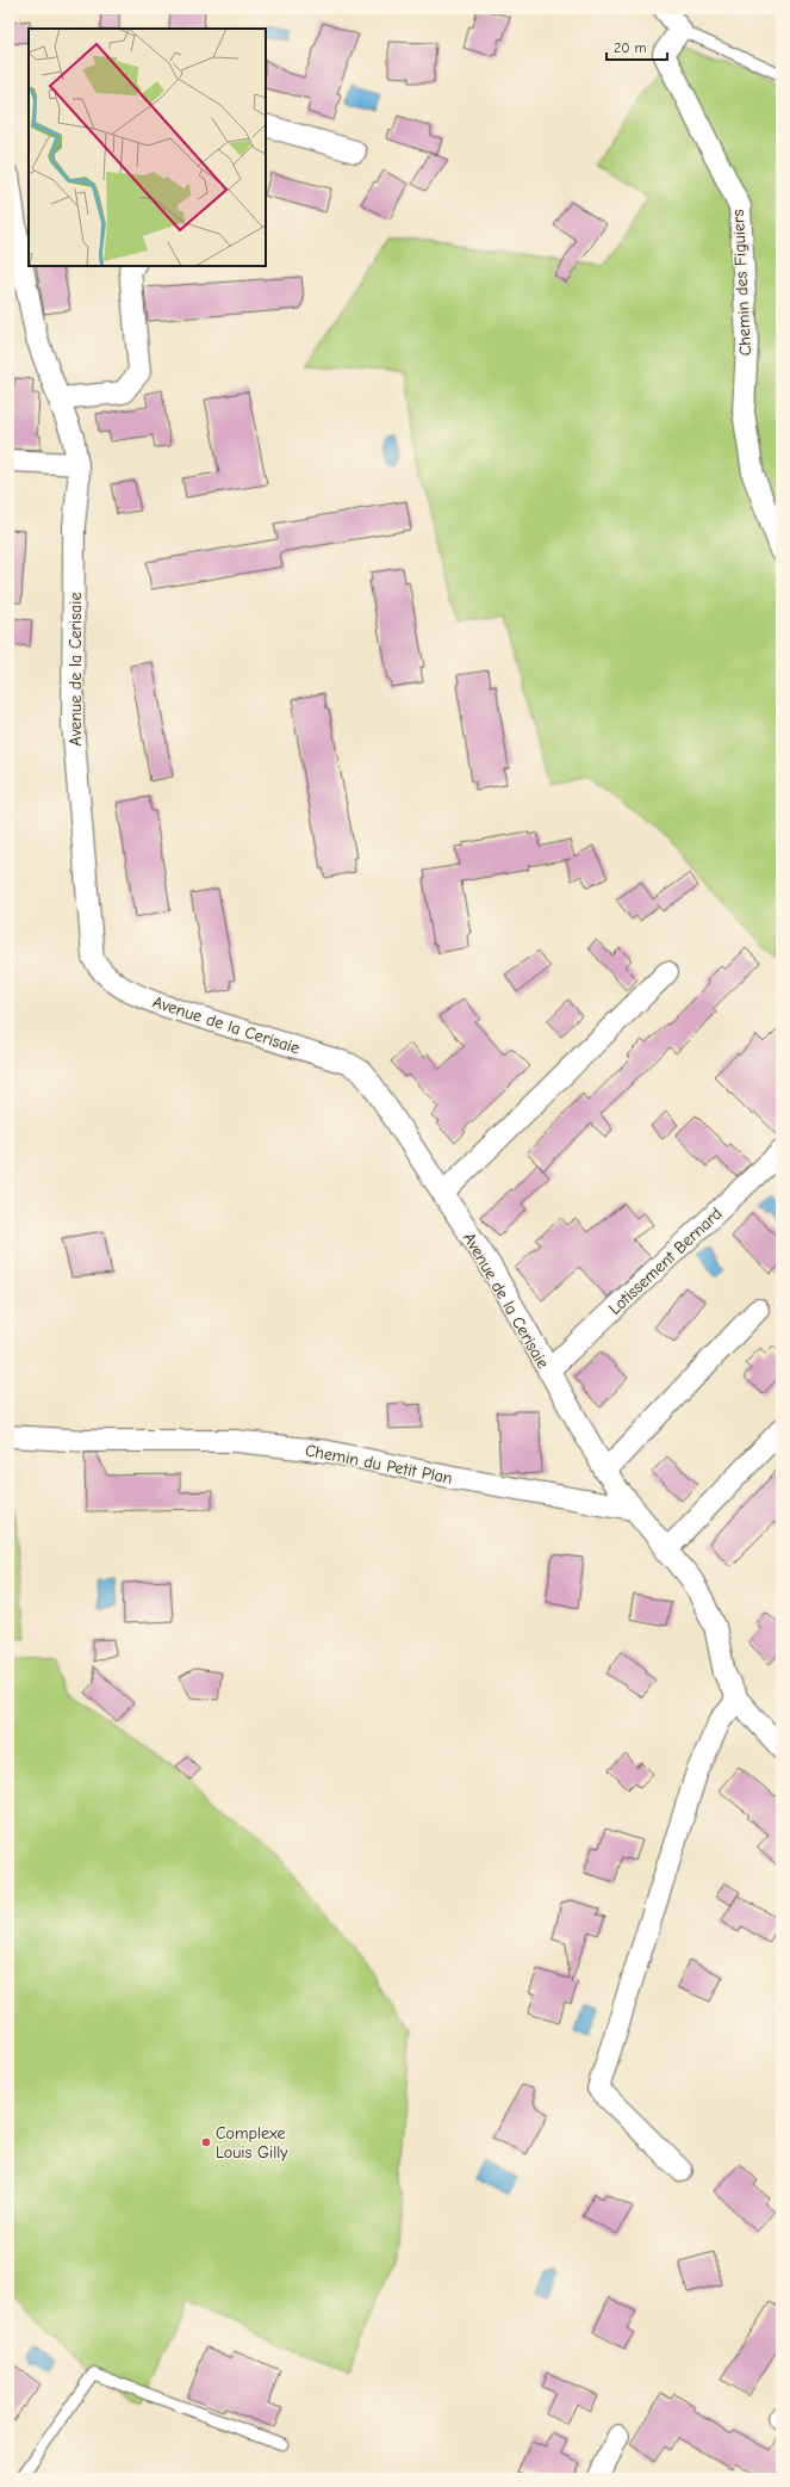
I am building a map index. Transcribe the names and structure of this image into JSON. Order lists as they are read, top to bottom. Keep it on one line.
{"streets":{"street":["Chemin des Figuiers","Avenue de la Cerisaie","Lotissement Bernard","Chemin du Petit Plan"]},"crossings":[["Avenue de la Cerisaie","Lotissement Bernard"],["Avenue de la Cerisaie","Chemin du Petit Plan"]],"places":["Complexe Louis Gilly"],"scale_bar":"20 m"}
